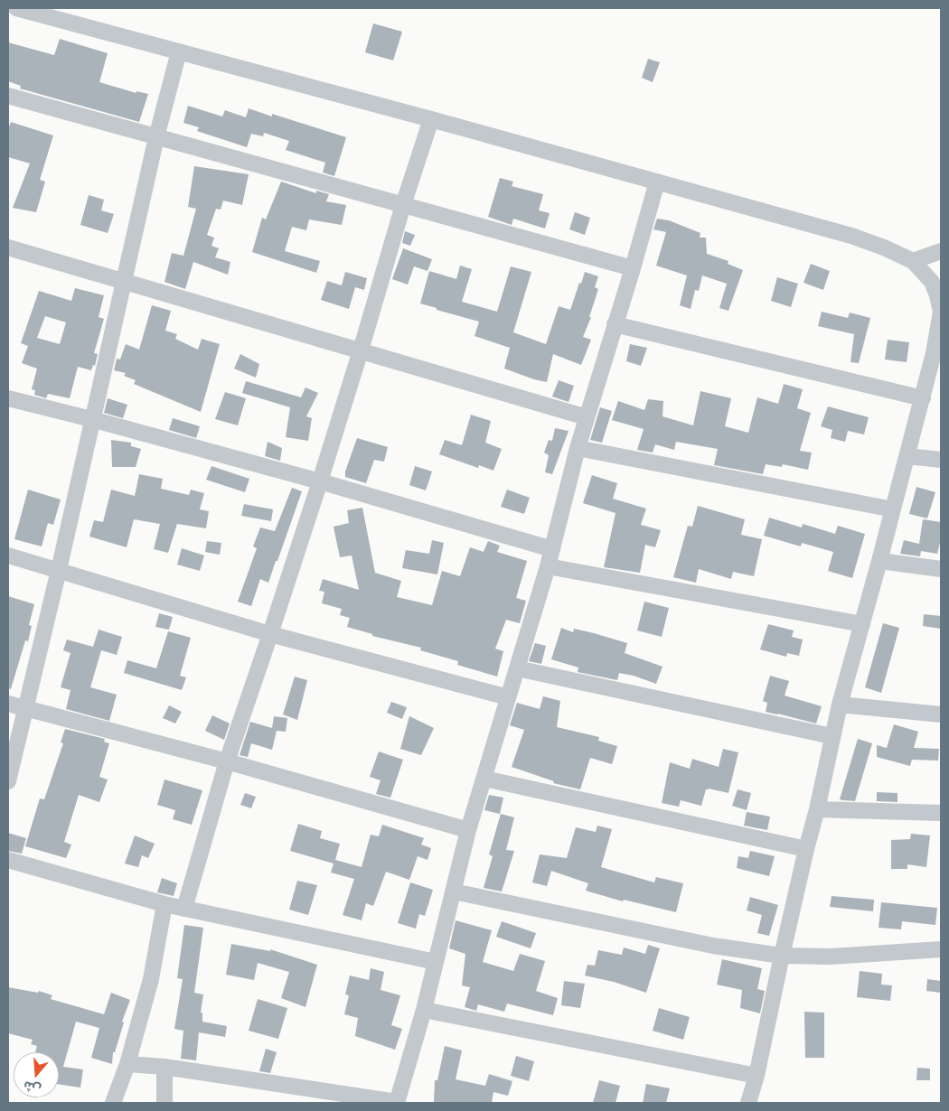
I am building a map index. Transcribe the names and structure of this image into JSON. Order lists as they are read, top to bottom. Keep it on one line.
{"north":"bottom"}
